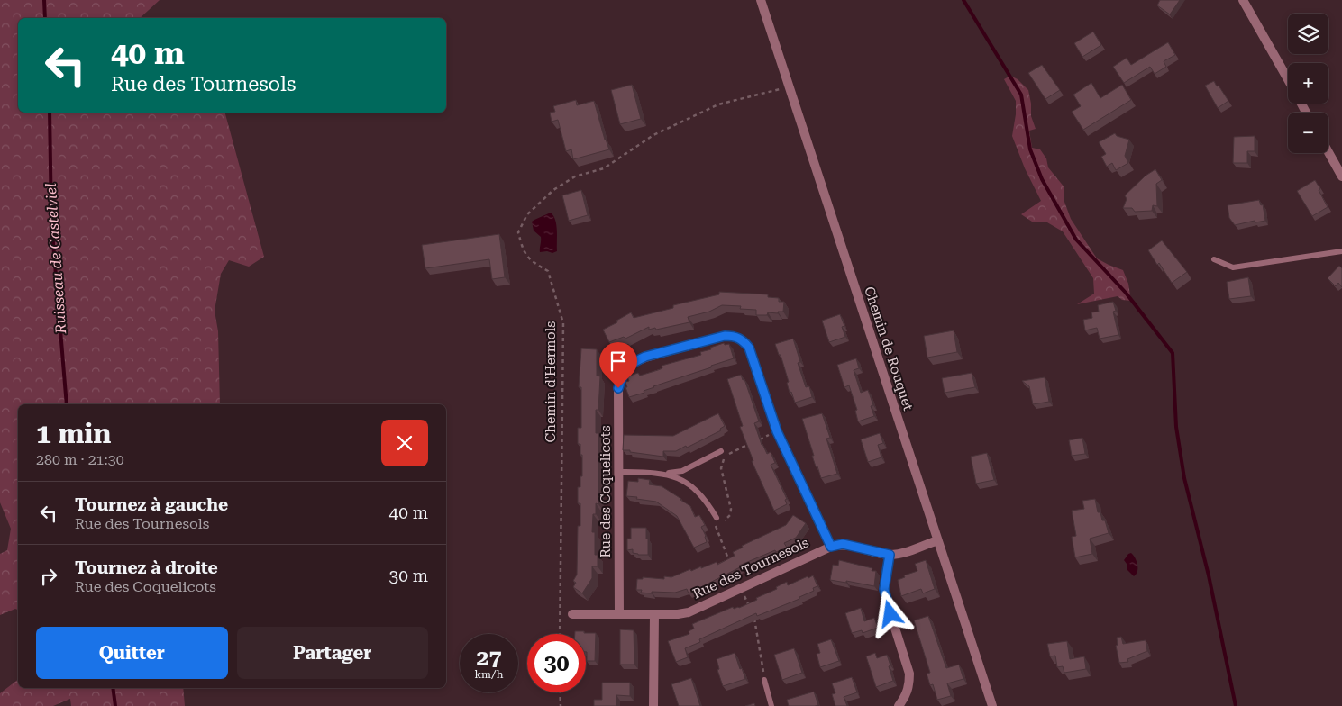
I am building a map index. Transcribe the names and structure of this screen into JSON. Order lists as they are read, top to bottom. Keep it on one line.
{"streets":{"street":["Chemin de Rouquet","Rue des Coquelicots","Rue des Tournesols"],"path":["Chemin d'Hermols"]},"crossings":[["Chemin de Rouquet","Chemin d'Hermols"],["Chemin de Rouquet","Rue des Tournesols"],["Rue des Coquelicots","Rue des Tournesols"]],"water":["Ruisseau de Castelviel"],"page":{"map_buttons":["+","−"],"turn":["40 m","Rue des Tournesols"],"heading":["1 min","280 m · 21:30"],"list":[{"name":"Tournez à gauche","note":"Rue des Tournesols","value":"40 m"},{"name":"Tournez à droite","note":"Rue des Coquelicots","value":"30 m"}],"buttons":["Quitter","Partager"],"speed":"27 km/h","limit":"30"}}
